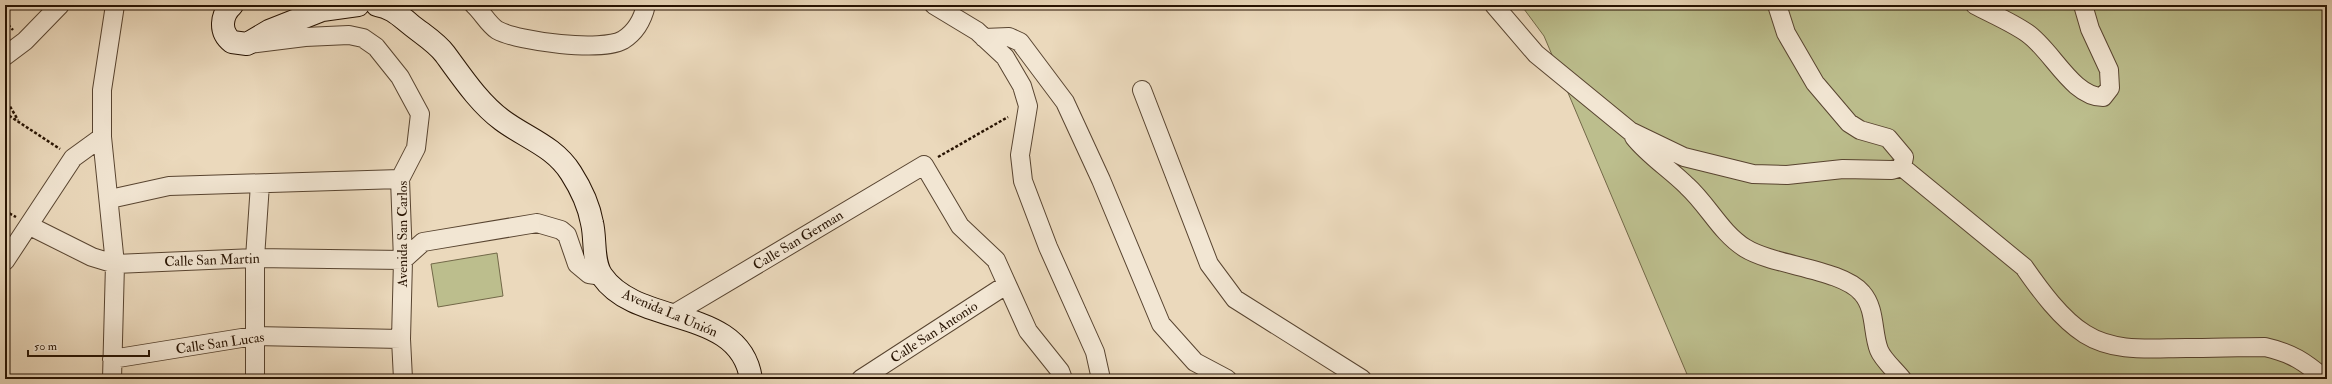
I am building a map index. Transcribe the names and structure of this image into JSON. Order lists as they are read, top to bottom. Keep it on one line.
{"streets":{"main road":["Avenida La Unión"],"street":["Avenida San Carlos","Calle San German","Calle San Martin","Calle San Antonio","Calle San Lucas"]},"crossings":[["Avenida San Carlos","Calle San Martin"],["Avenida San Carlos","Calle San Lucas"],["Calle San German","Avenida La Unión"]],"scale_bar":"50 m"}
